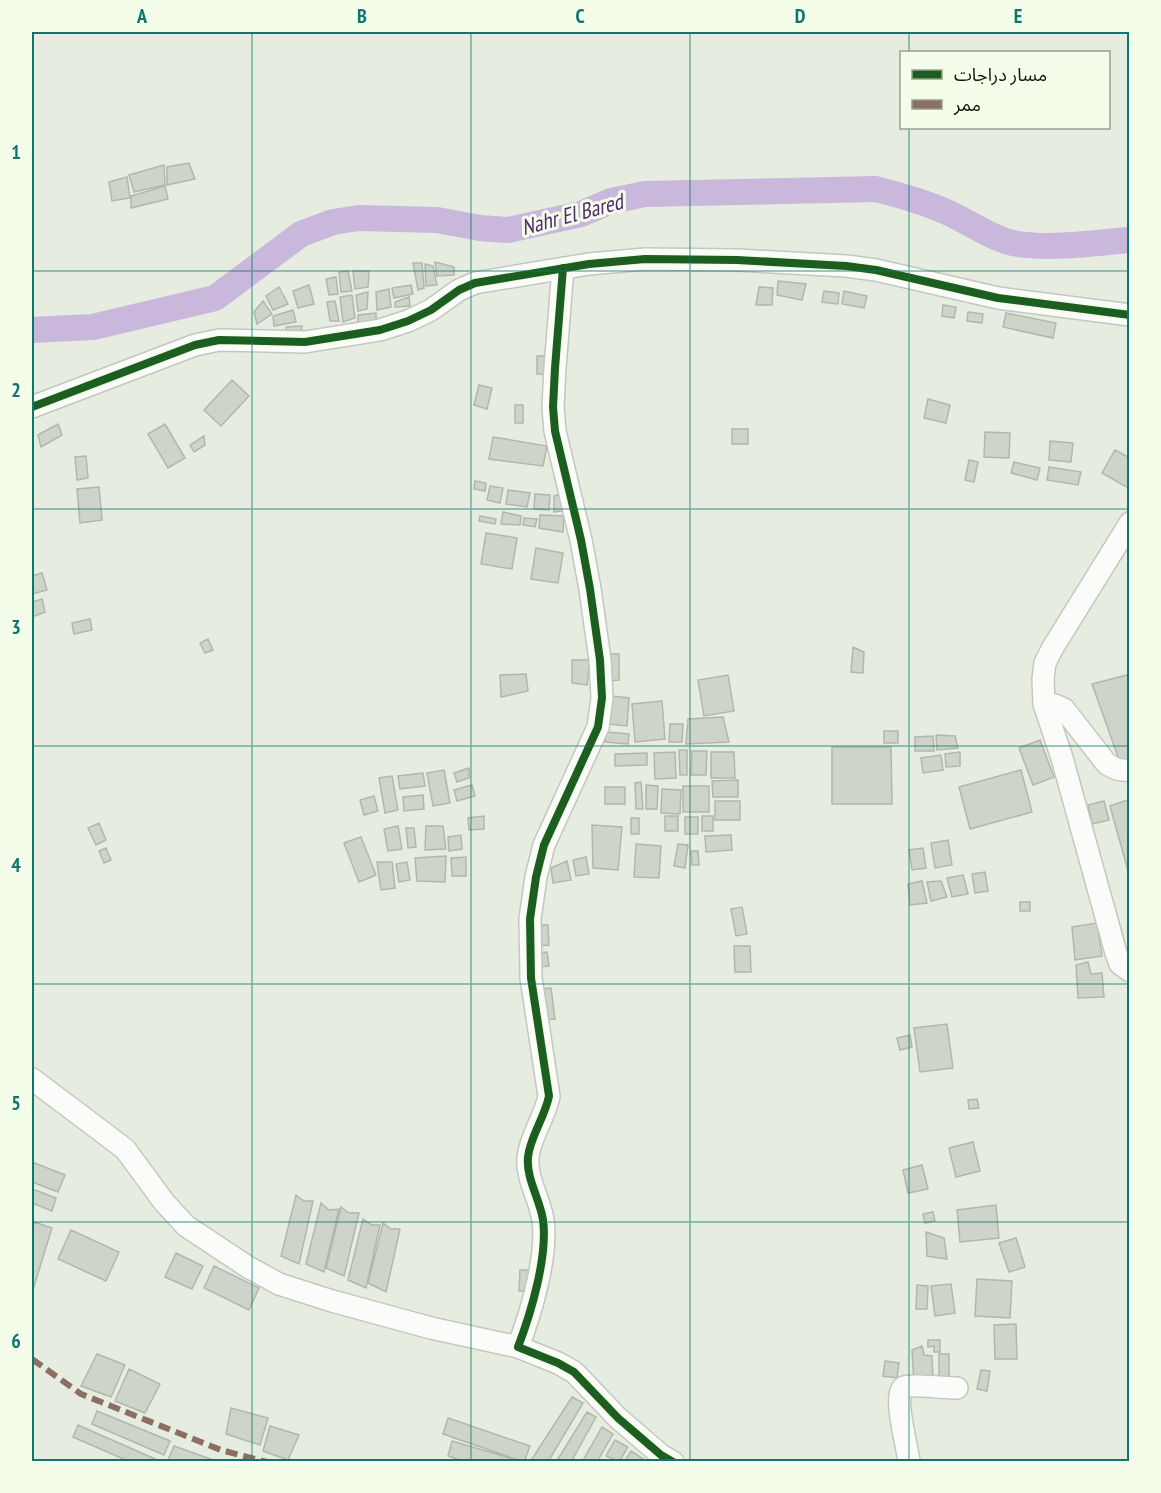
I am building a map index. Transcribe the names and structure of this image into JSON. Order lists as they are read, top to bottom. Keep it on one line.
{"water":["Nahr El Bared"],"legend":["مسار دراجات","ممر"],"grid":{"columns":["A","B","C","D","E"],"rows":["1","2","3","4","5","6"]}}
